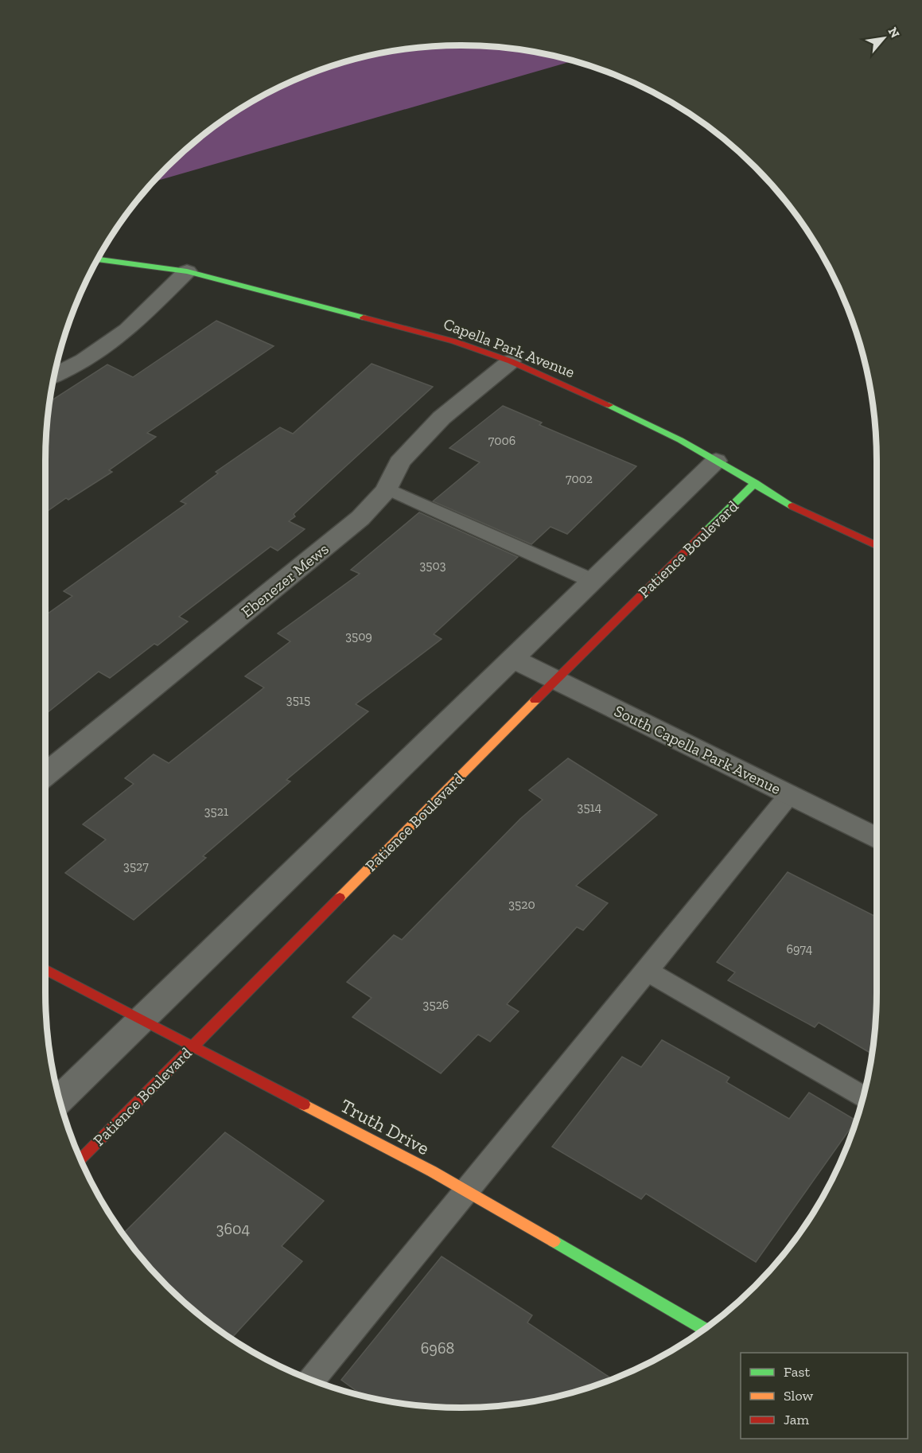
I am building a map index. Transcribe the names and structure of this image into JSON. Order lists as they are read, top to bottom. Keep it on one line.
{"streets":{"street":["Capella Park Avenue","Patience Boulevard","Ebenezer Mews","South Capella Park Avenue","Truth Drive"]},"crossings":[["Capella Park Avenue","Patience Boulevard"],["Capella Park Avenue","Ebenezer Mews"],["Patience Boulevard","South Capella Park Avenue"],["Patience Boulevard","Truth Drive"]],"house_numbers":["7006","7002","3503","3509","3515","3514","3521","3527","3520","6974","3526","3604","6968"],"legend":["Fast","Slow","Jam"],"north":"top right"}
